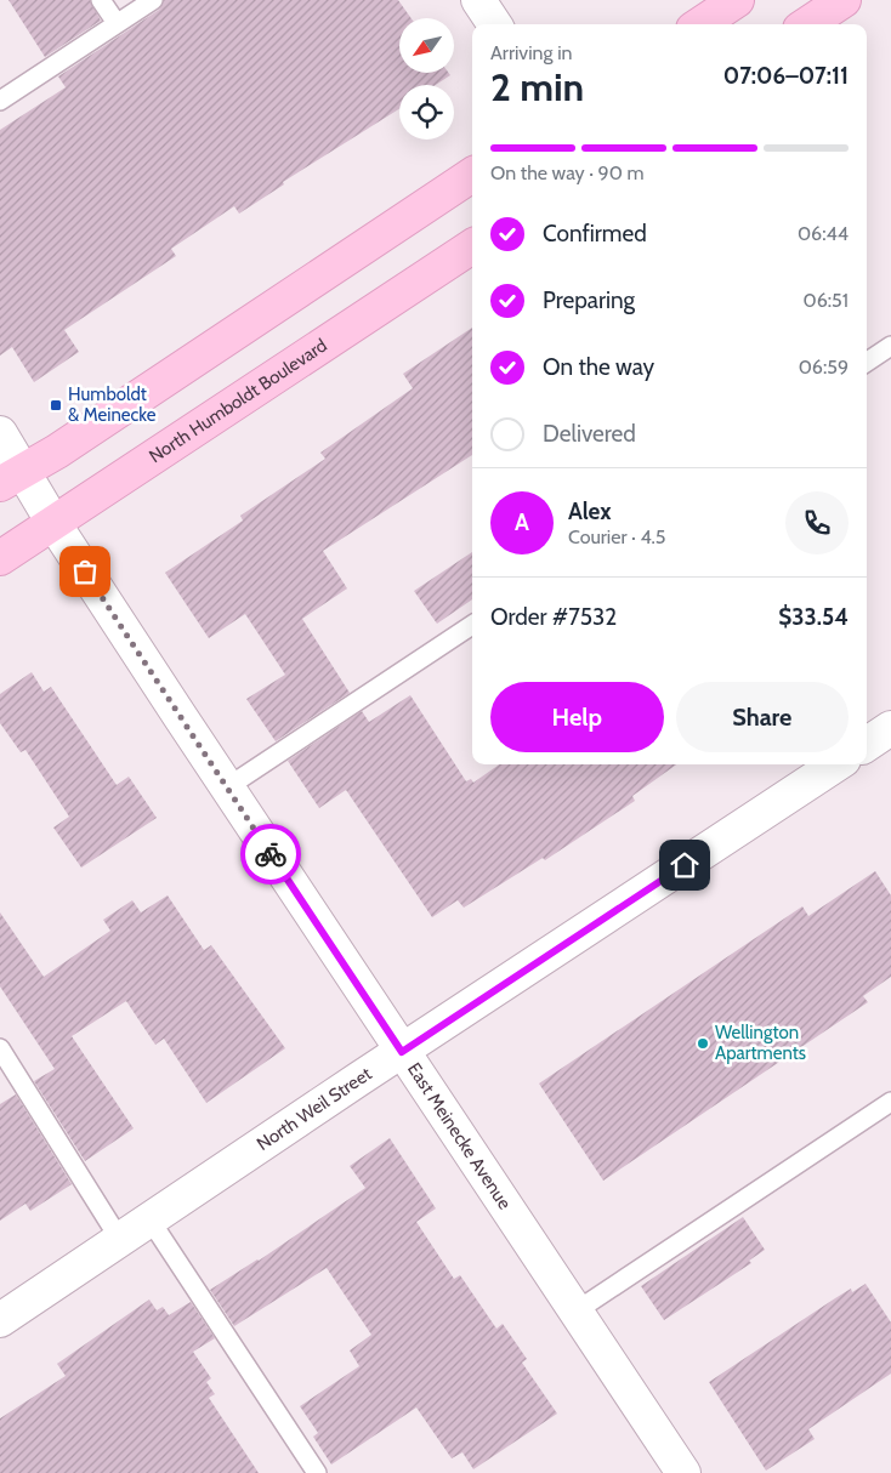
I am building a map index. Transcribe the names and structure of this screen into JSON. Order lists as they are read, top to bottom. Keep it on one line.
{"streets":{"main road":["North Humboldt Boulevard"],"street":["North Weil Street","East Meinecke Avenue"]},"crossings":[["North Humboldt Boulevard","East Meinecke Avenue"],["North Weil Street","East Meinecke Avenue"]],"places":{"transit":["Humboldt & Meinecke"],"other":["Wellington Apartments"]},"north":"bottom left","page":{"heading":["2 min","Arriving in","07:06–07:11"],"panel":["Alex","Courier · 4.5","Order #7532","$33.54"],"bar":"On the way · 90 m","list":[["Confirmed","06:44"],["Preparing","06:51"],["On the way","06:59"],"Delivered"],"round":"A","buttons":["Help","Share"]}}
